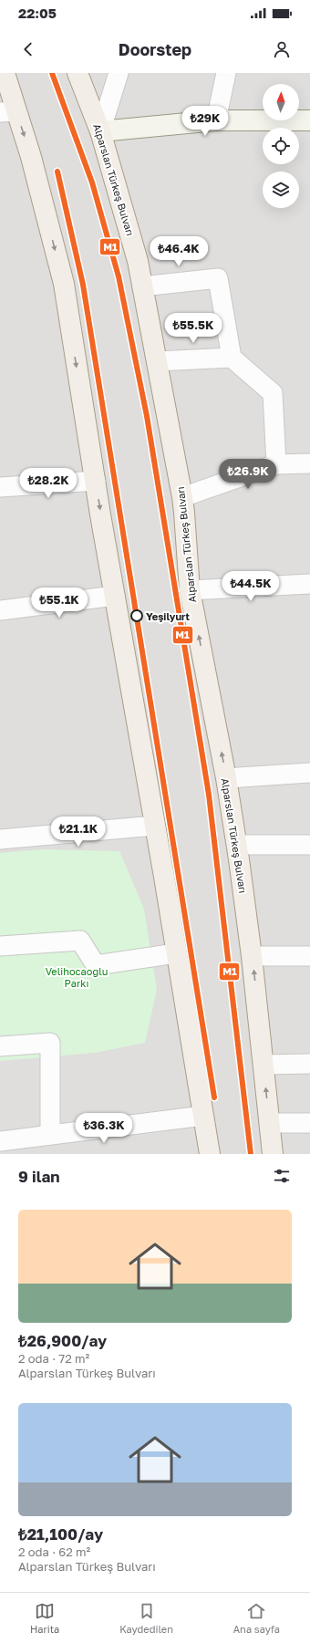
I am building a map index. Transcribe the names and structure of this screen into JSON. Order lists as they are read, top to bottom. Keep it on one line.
{"streets":{"main road":["Alparslan Türkeş Bulvarı"]},"parks":["Velihocaoğlu Parkı"],"places":["Yeşilyurt"],"lines":["transit line M1"],"north":"top","page":{"status":"22:05","header":"Doorstep","price":["₺29K","₺46.4K","₺55.5K","₺26.9K","₺28.2K","₺44.5K","₺55.1K","₺21.1K","₺36.3K"],"heading":"9 ilan","list":[{"name":"₺26,900/ay","note":"2 oda · 72 m² · Alparslan Türkeş Bulvarı"},{"name":"₺21,100/ay","note":"2 oda · 62 m² · Alparslan Türkeş Bulvarı"}],"tabs":["Harita","Kaydedilen","Ana sayfa"]}}
